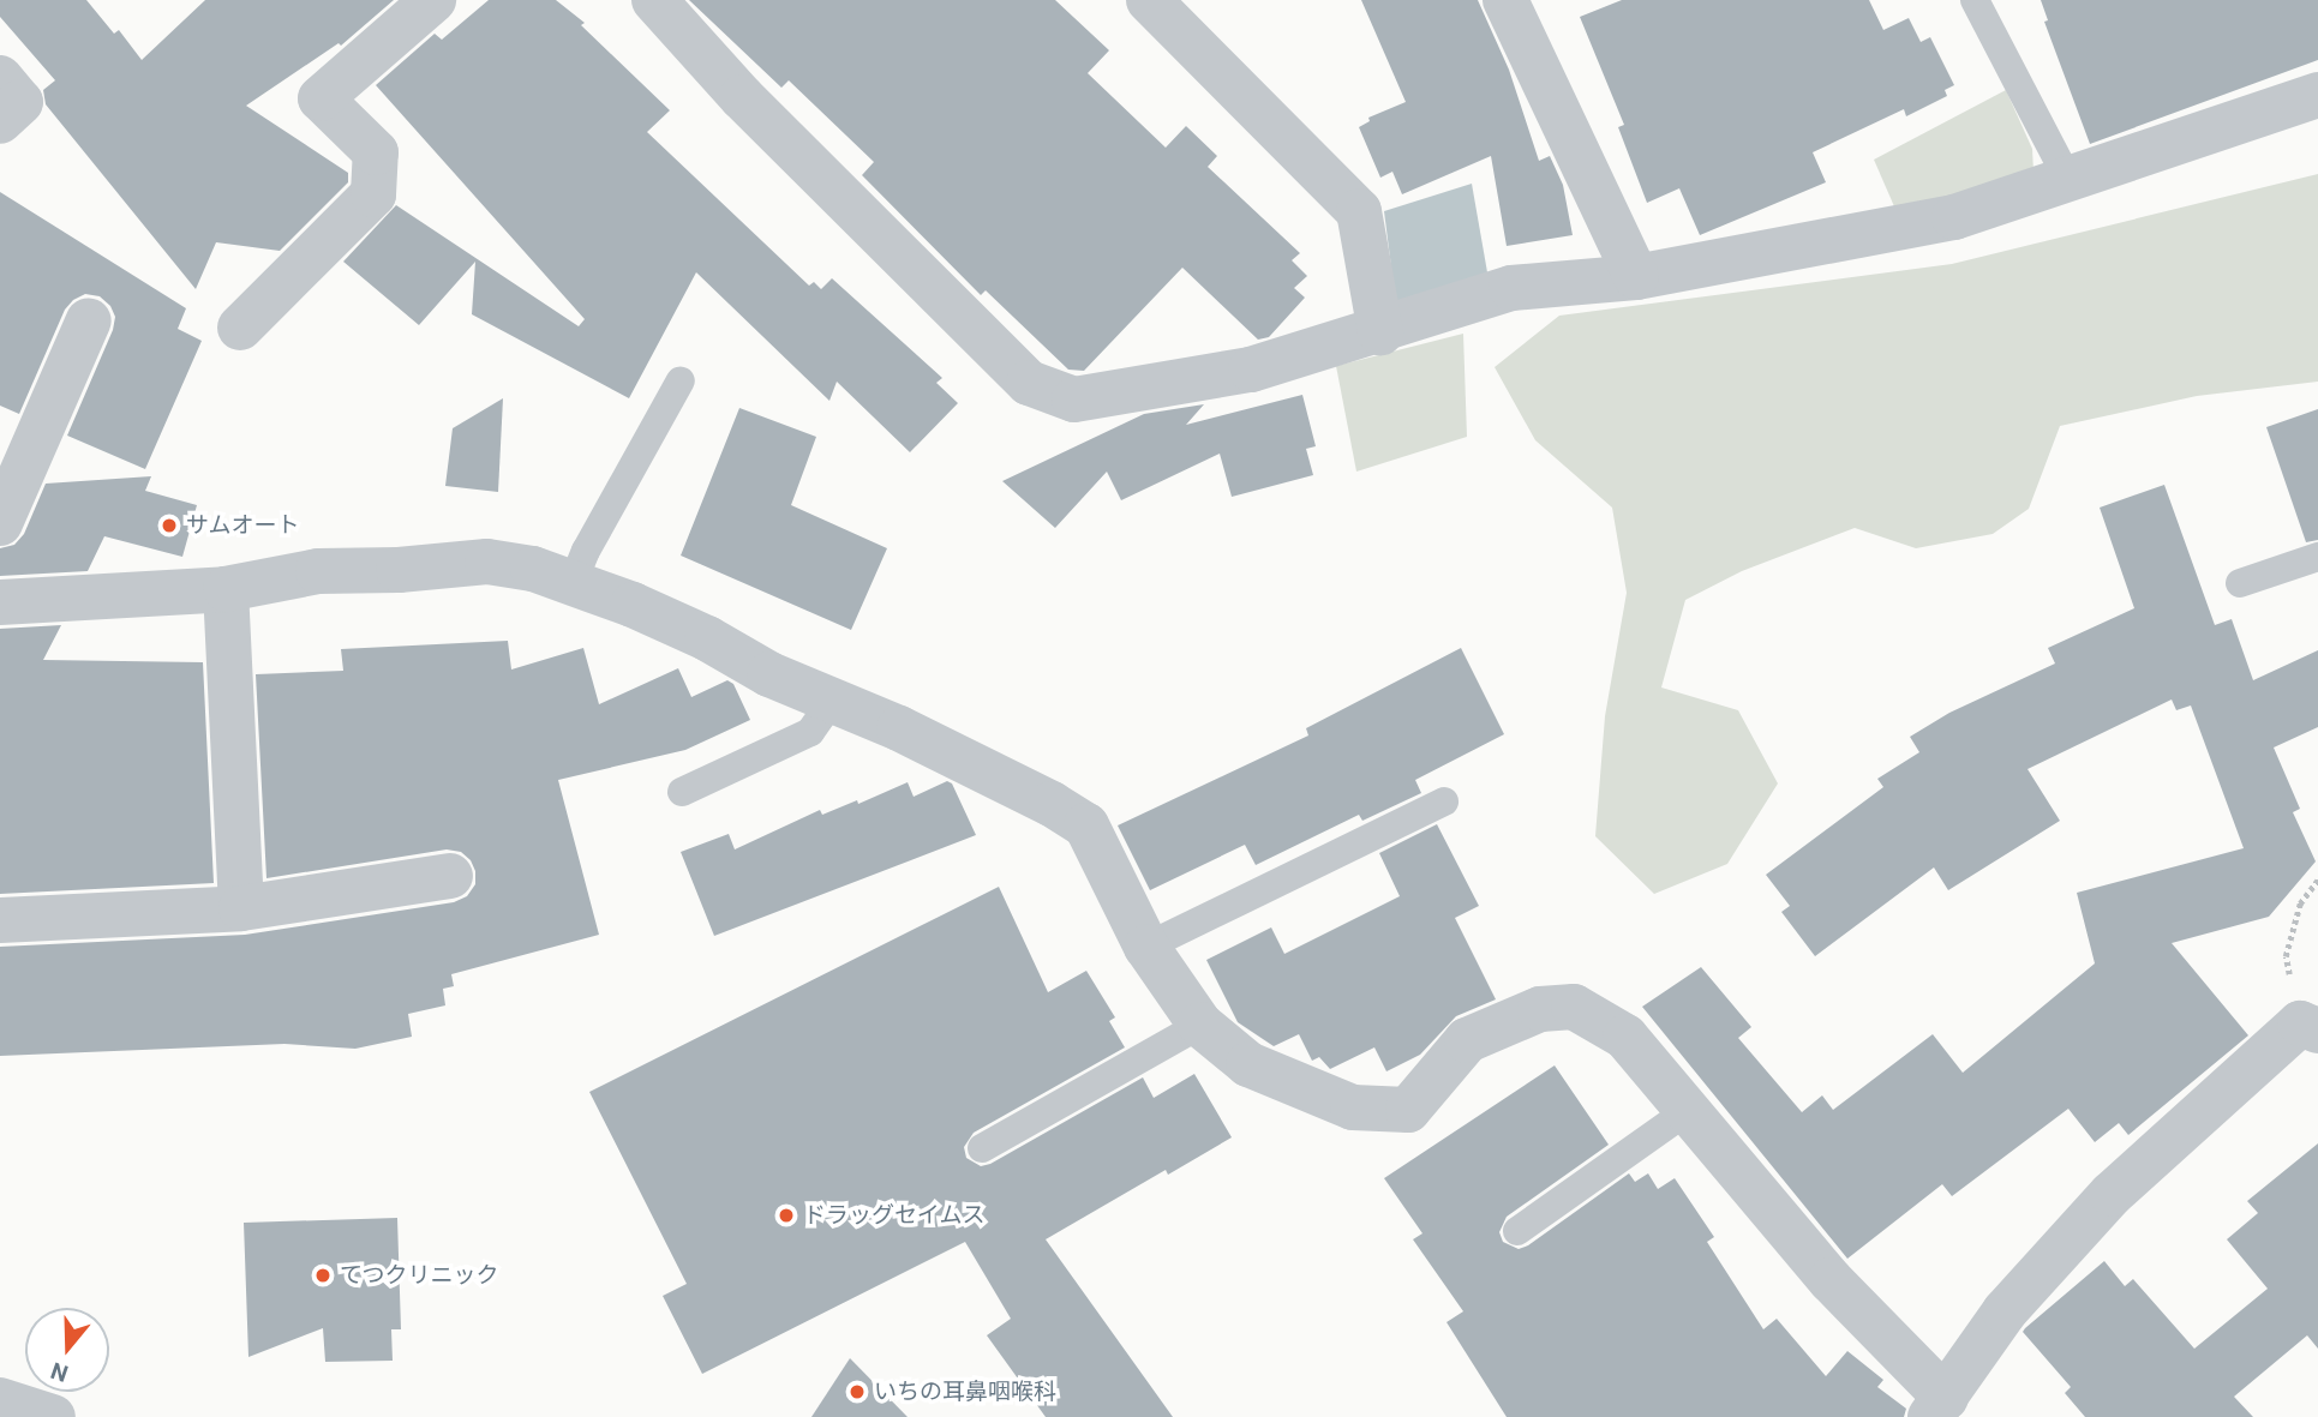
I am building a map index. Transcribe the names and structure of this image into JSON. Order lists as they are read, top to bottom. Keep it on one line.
{"places":["サムオート","ドラッグセイムス","てつクリニック","いちの耳鼻咽喉科"],"north":"bottom"}
